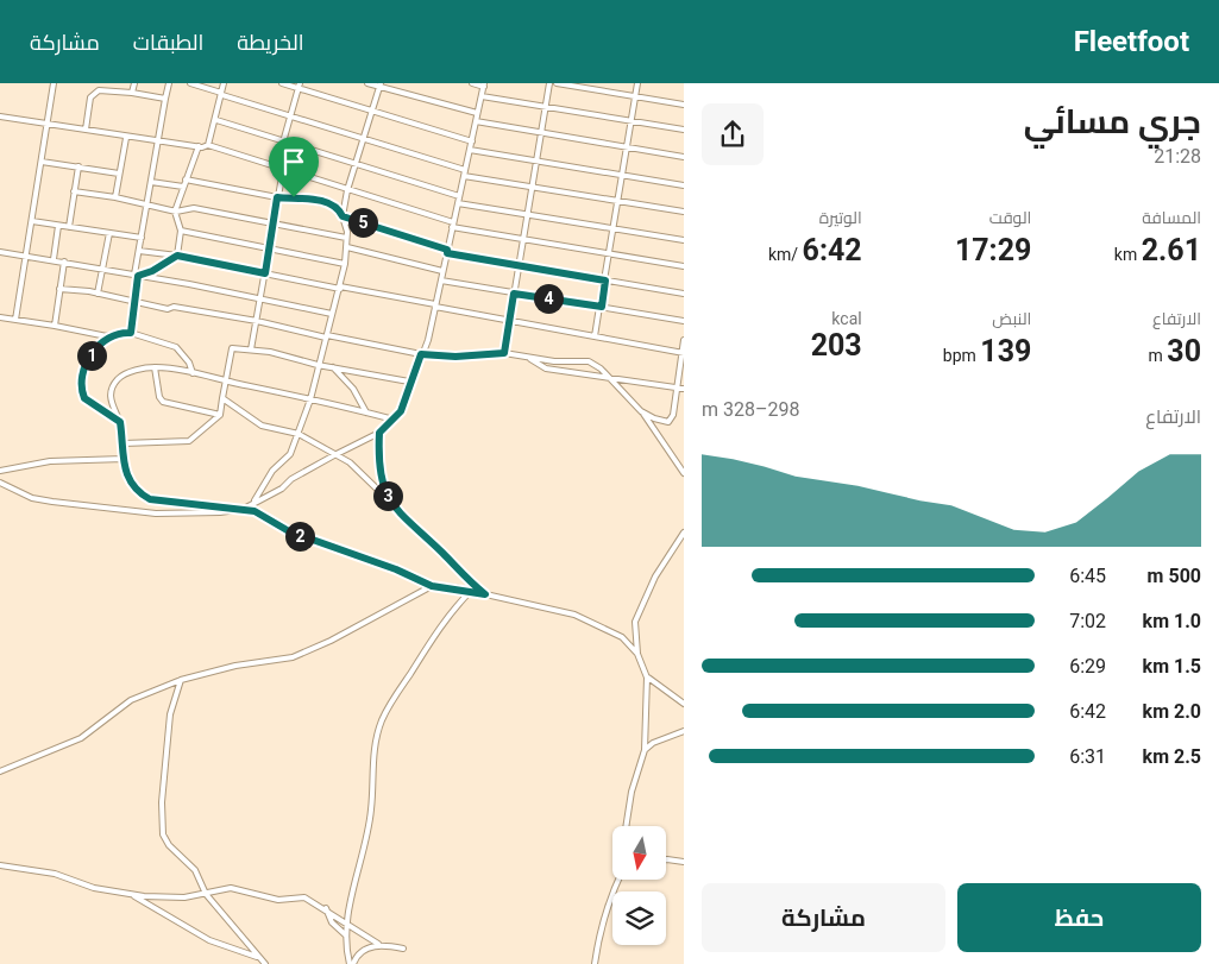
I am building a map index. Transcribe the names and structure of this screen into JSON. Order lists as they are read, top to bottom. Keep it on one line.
{"north":"bottom","page":{"header":"Fleetfoot","nav":["الخريطة","الطبقات","مشاركة"],"heading":["جري مسائي","21:28"],"stats":[["المسافة","2.61 km"],["الوقت","17:29"],["الوتيرة","6:42 /km"],["الارتفاع","30 m"],["النبض","139 bpm"],["kcal","203"]],"pins":["5","4","1","3","2"],"chart":["الارتفاع","298–328 m"],"list":[{"name":"500 m","note":"6:45"},{"name":"1.0 km","note":"7:02"},{"name":"1.5 km","note":"6:29"},{"name":"2.0 km","note":"6:42"},{"name":"2.5 km","note":"6:31"}],"buttons":["حفظ","مشاركة"]}}
